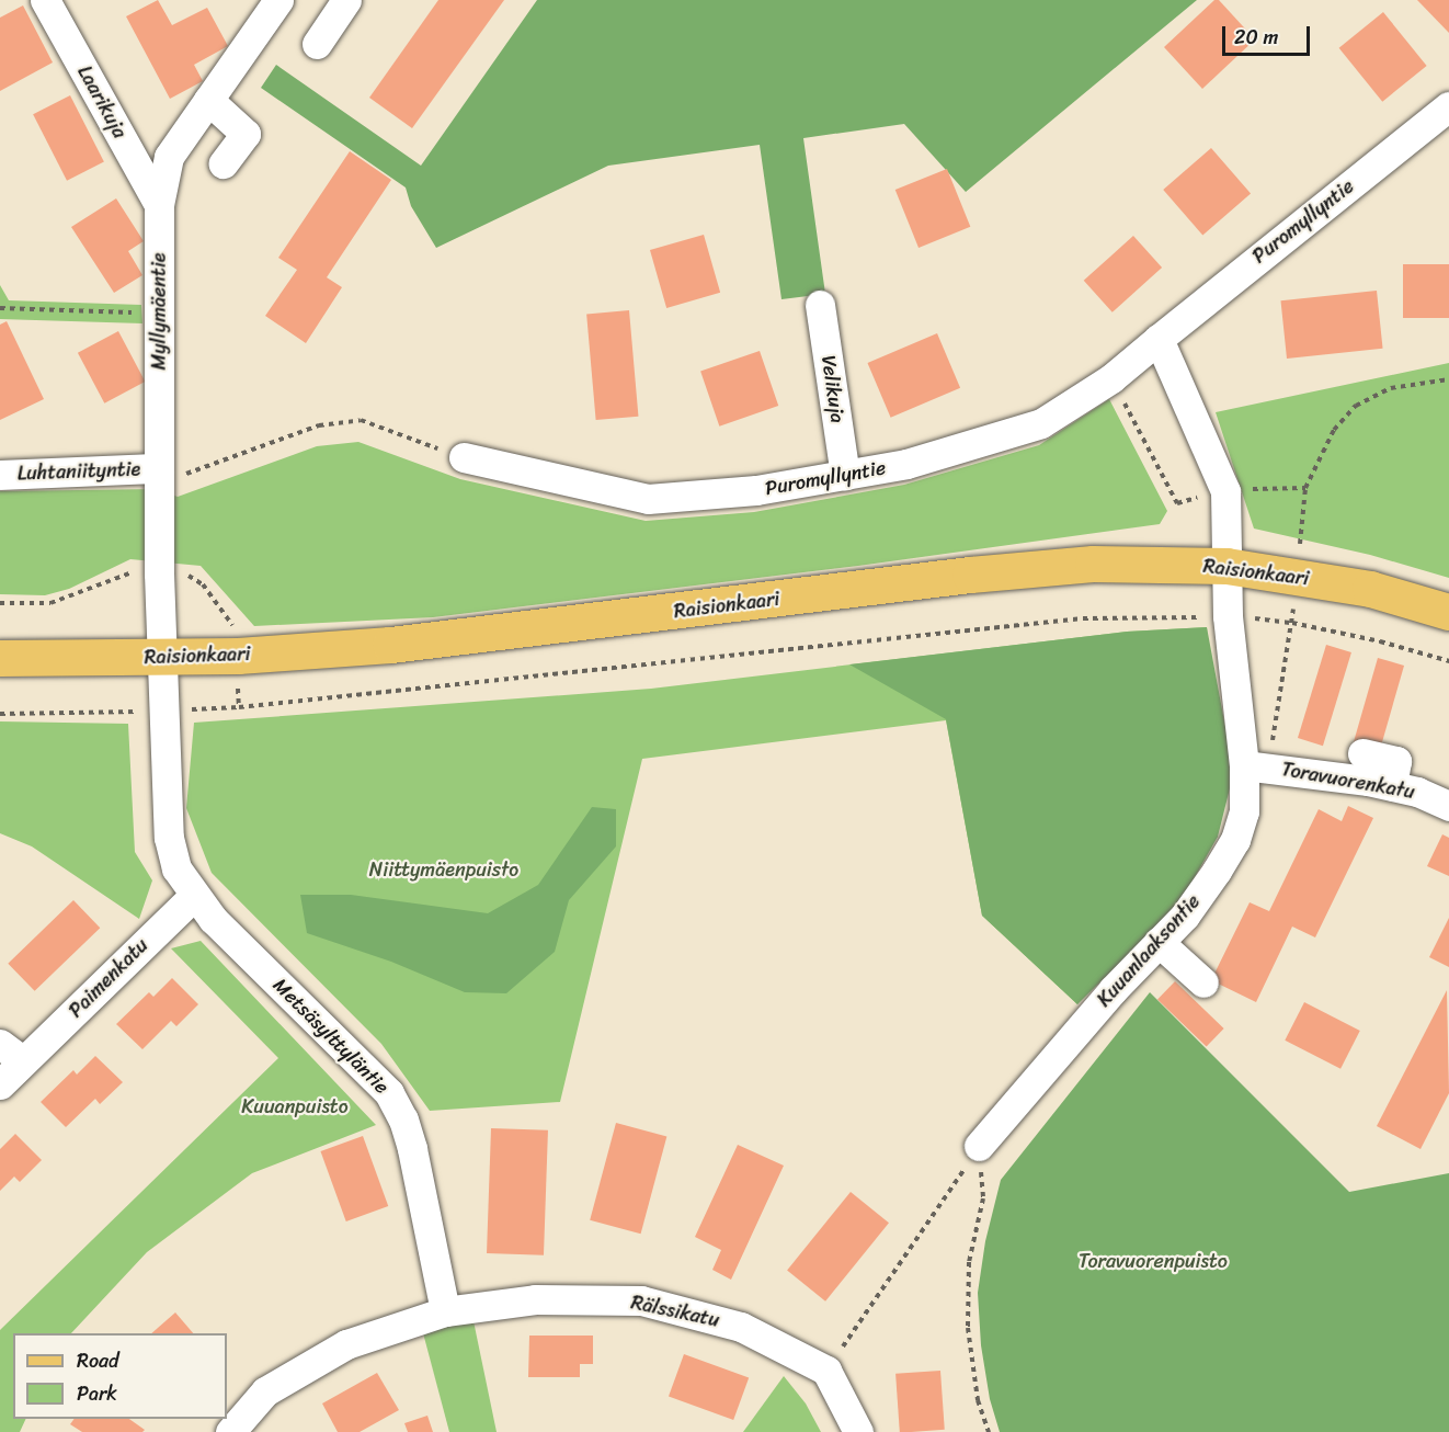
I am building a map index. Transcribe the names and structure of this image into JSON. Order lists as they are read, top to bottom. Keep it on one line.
{"streets":{"main road":["Raisionkaari"],"street":["Laarikuja","Puromyllyntie","Myllymäentie","Velikuja","Luhtaniityntie","Toravuorenkatu","Kuuanlaaksontie","Paimenkatu","Metsäsylttyläntie","Rälssikatu"]},"crossings":[["Laarikuja","Myllymäentie"],["Puromyllyntie","Velikuja"],["Myllymäentie","Luhtaniityntie"],["Myllymäentie","Raisionkaari"],["Myllymäentie","Metsäsylttyläntie"],["Raisionkaari","Kuuanlaaksontie"],["Raisionkaari","Metsäsylttyläntie"],["Toravuorenkatu","Kuuanlaaksontie"],["Paimenkatu","Metsäsylttyläntie"],["Metsäsylttyläntie","Rälssikatu"]],"parks":["Niittymäenpuisto","Kuuanpuisto","Toravuorenpuisto"],"legend":["Road","Park"],"scale_bar":"20 m"}
